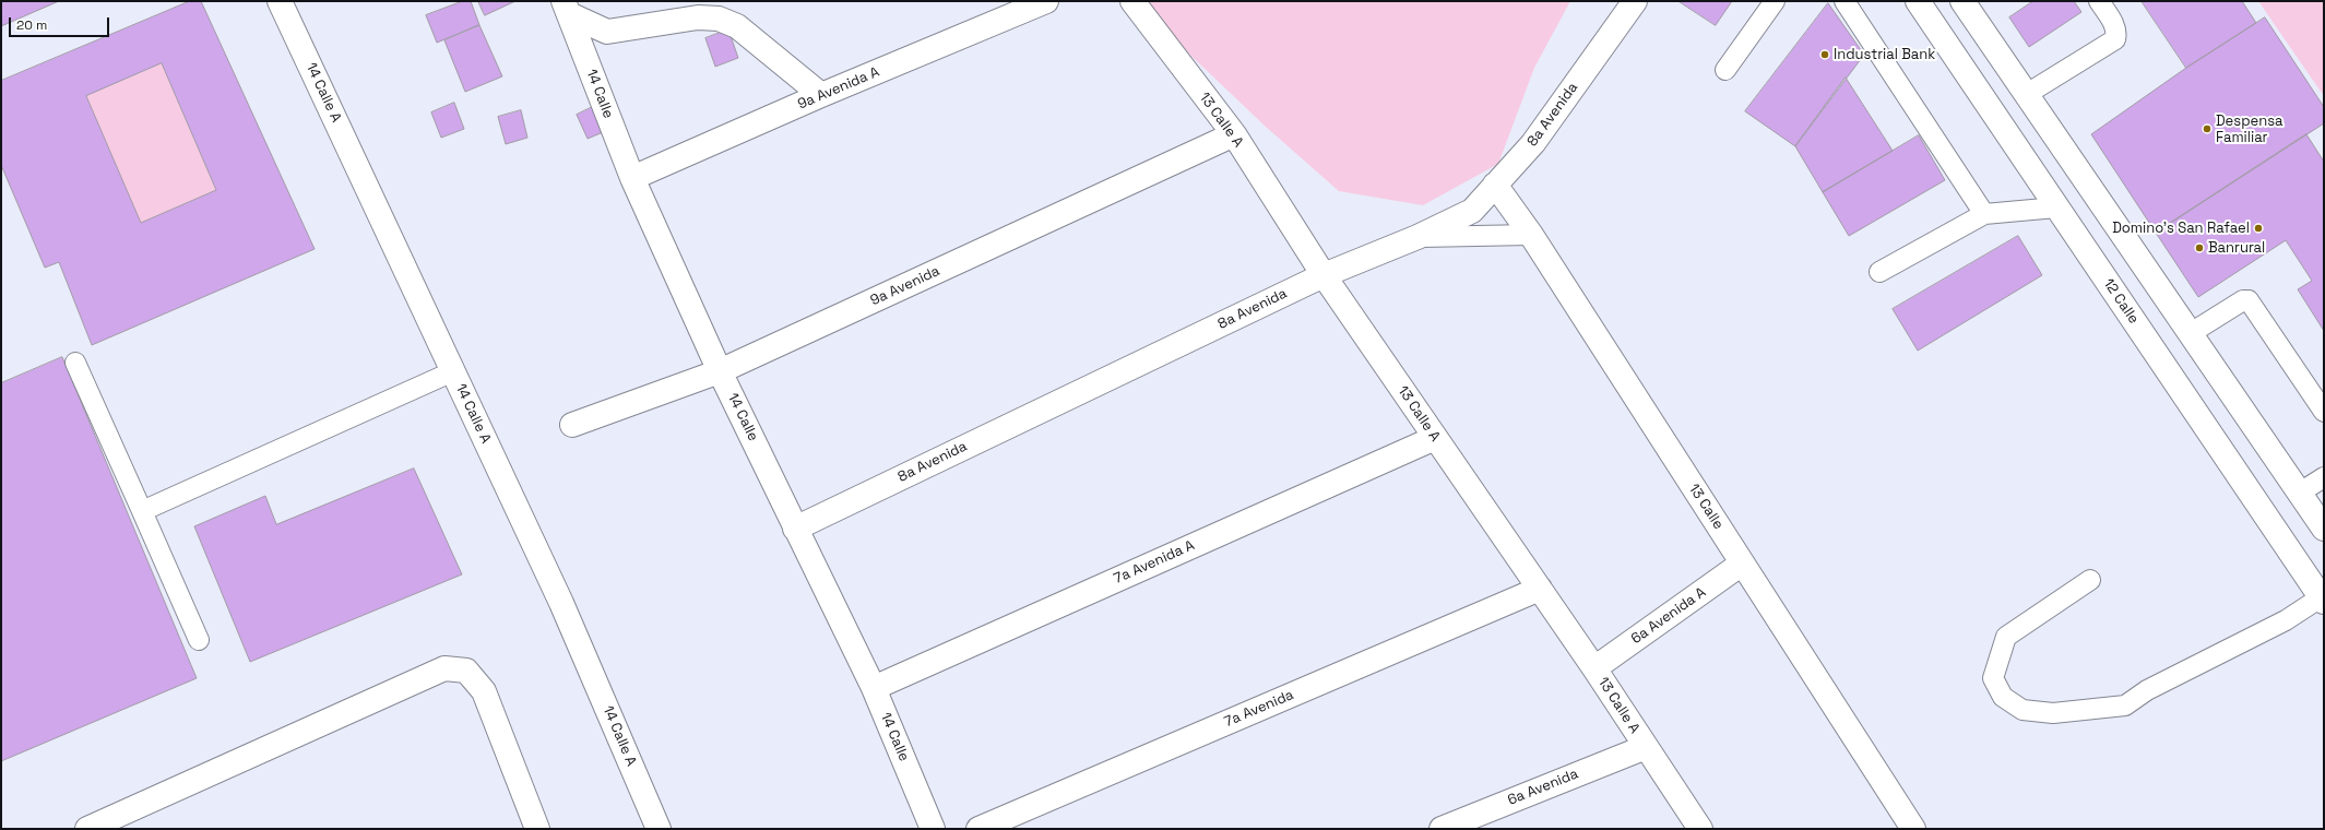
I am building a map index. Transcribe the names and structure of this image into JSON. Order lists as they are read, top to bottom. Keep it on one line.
{"streets":{"street":["9a Avenida A","14 Calle A","14 Calle","8a Avenida","13 Calle A","9a Avenida","12 Calle","13 Calle","7a Avenida A","6a Avenida A","7a Avenida","6a Avenida"]},"crossings":[["9a Avenida A","14 Calle"],["14 Calle","8a Avenida"],["14 Calle","9a Avenida"],["14 Calle","7a Avenida A"],["8a Avenida","13 Calle A"],["8a Avenida","13 Calle"],["13 Calle A","9a Avenida"],["13 Calle A","7a Avenida A"],["13 Calle A","6a Avenida A"],["13 Calle A","7a Avenida"],["13 Calle A","6a Avenida"],["13 Calle","6a Avenida A"]],"places":["Industrial Bank","Despensa Familiar","Domino's San Rafael","Banrural"],"scale_bar":"20 m"}
